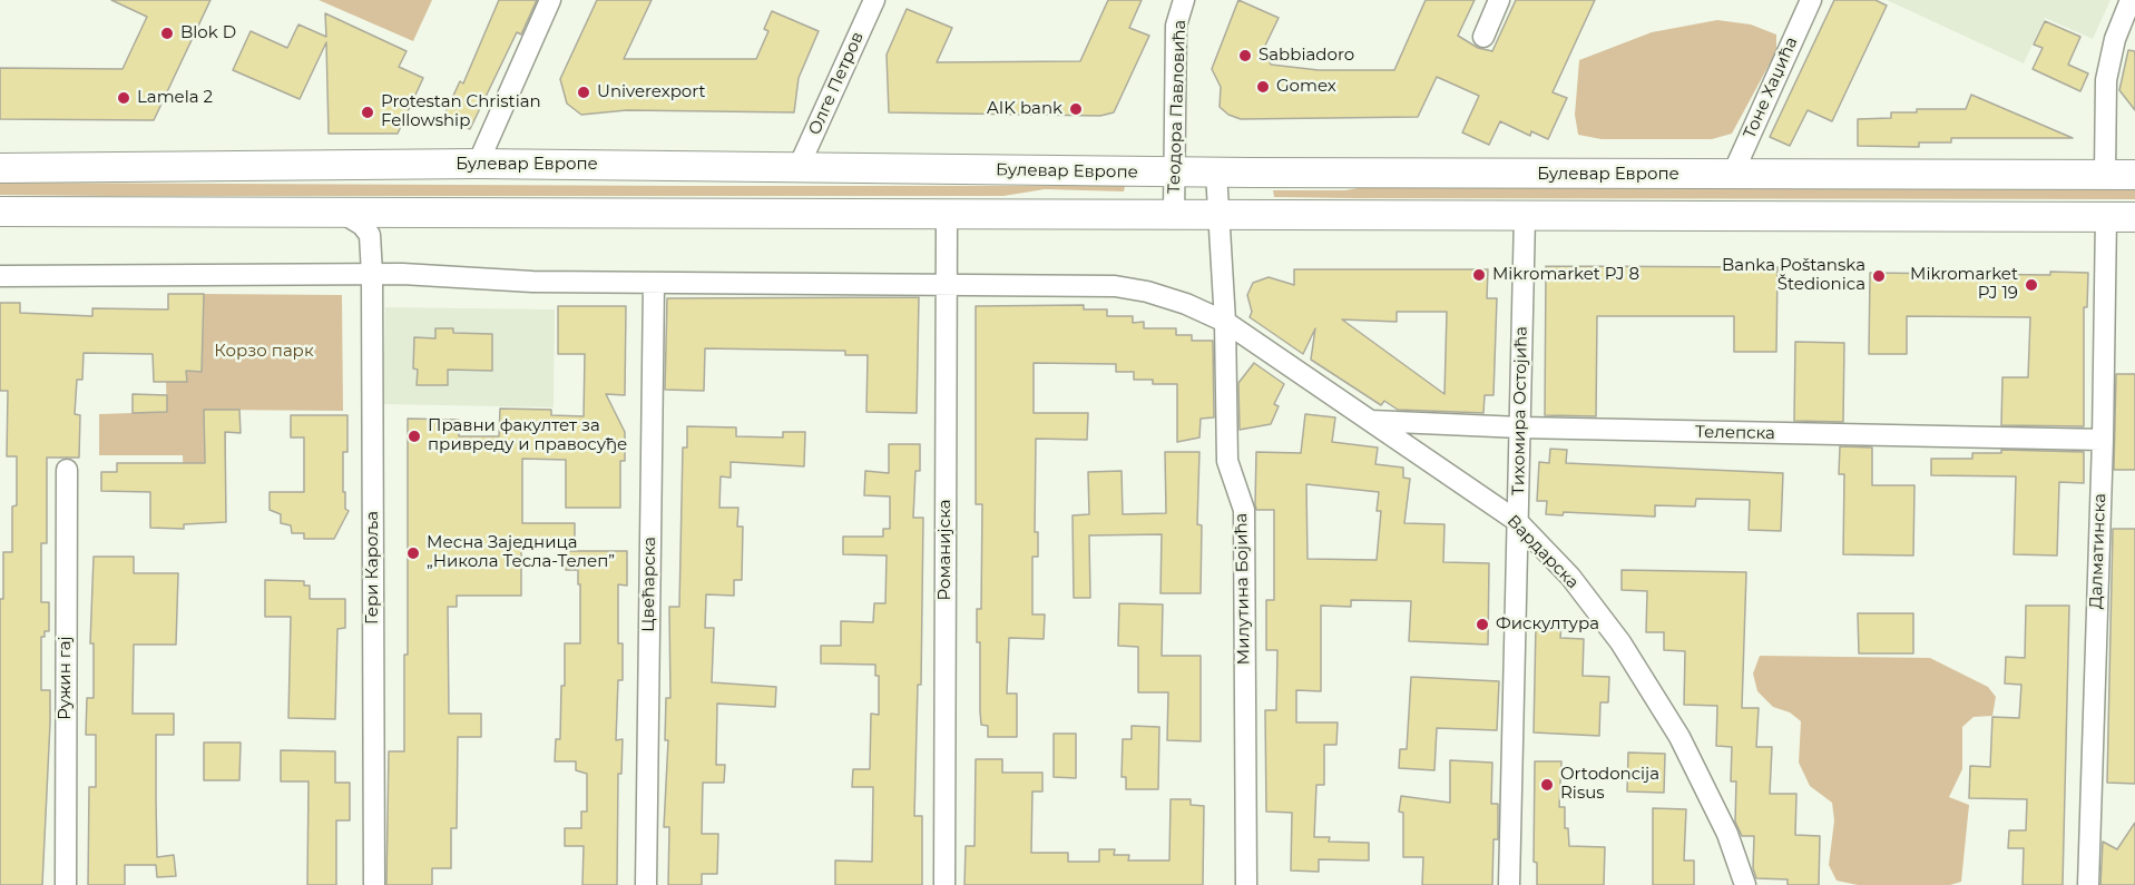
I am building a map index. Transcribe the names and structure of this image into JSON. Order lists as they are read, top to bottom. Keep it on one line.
{"streets":{"main road":["Булевар Европе"],"street":["Олге Петров","Тоне Хаџића","Теодора Павловића","Тихомира Остојића","Телепска","Романијска","Далматинска","Вардарска","Гери Кароља","Цвећарска","Милутина Бојића","Ружин гај"]},"crossings":[["Олге Петров","Булевар Европе"],["Тоне Хаџића","Булевар Европе"],["Теодора Павловића","Булевар Европе"],["Булевар Европе","Милутина Бојића"],["Тихомира Остојића","Телепска"],["Тихомира Остојића","Вардарска"],["Телепска","Далматинска"],["Телепска","Вардарска"],["Вардарска","Милутина Бојића"]],"parks":["Корзо парк"],"places":["Blok D","Sabbiadoro","Gomex","Univerexport","Lamela 2","AIK bank","Protestan Christian Fellowship","Mikromarket PJ 8","Banka Poštanska Štedionica","Mikromarket PJ 19","Правни факултет за привреду и правосуђе","Месна Заједница „Никола Тесла-Телеп”","Фискултура","Ortodoncija Risus"]}
